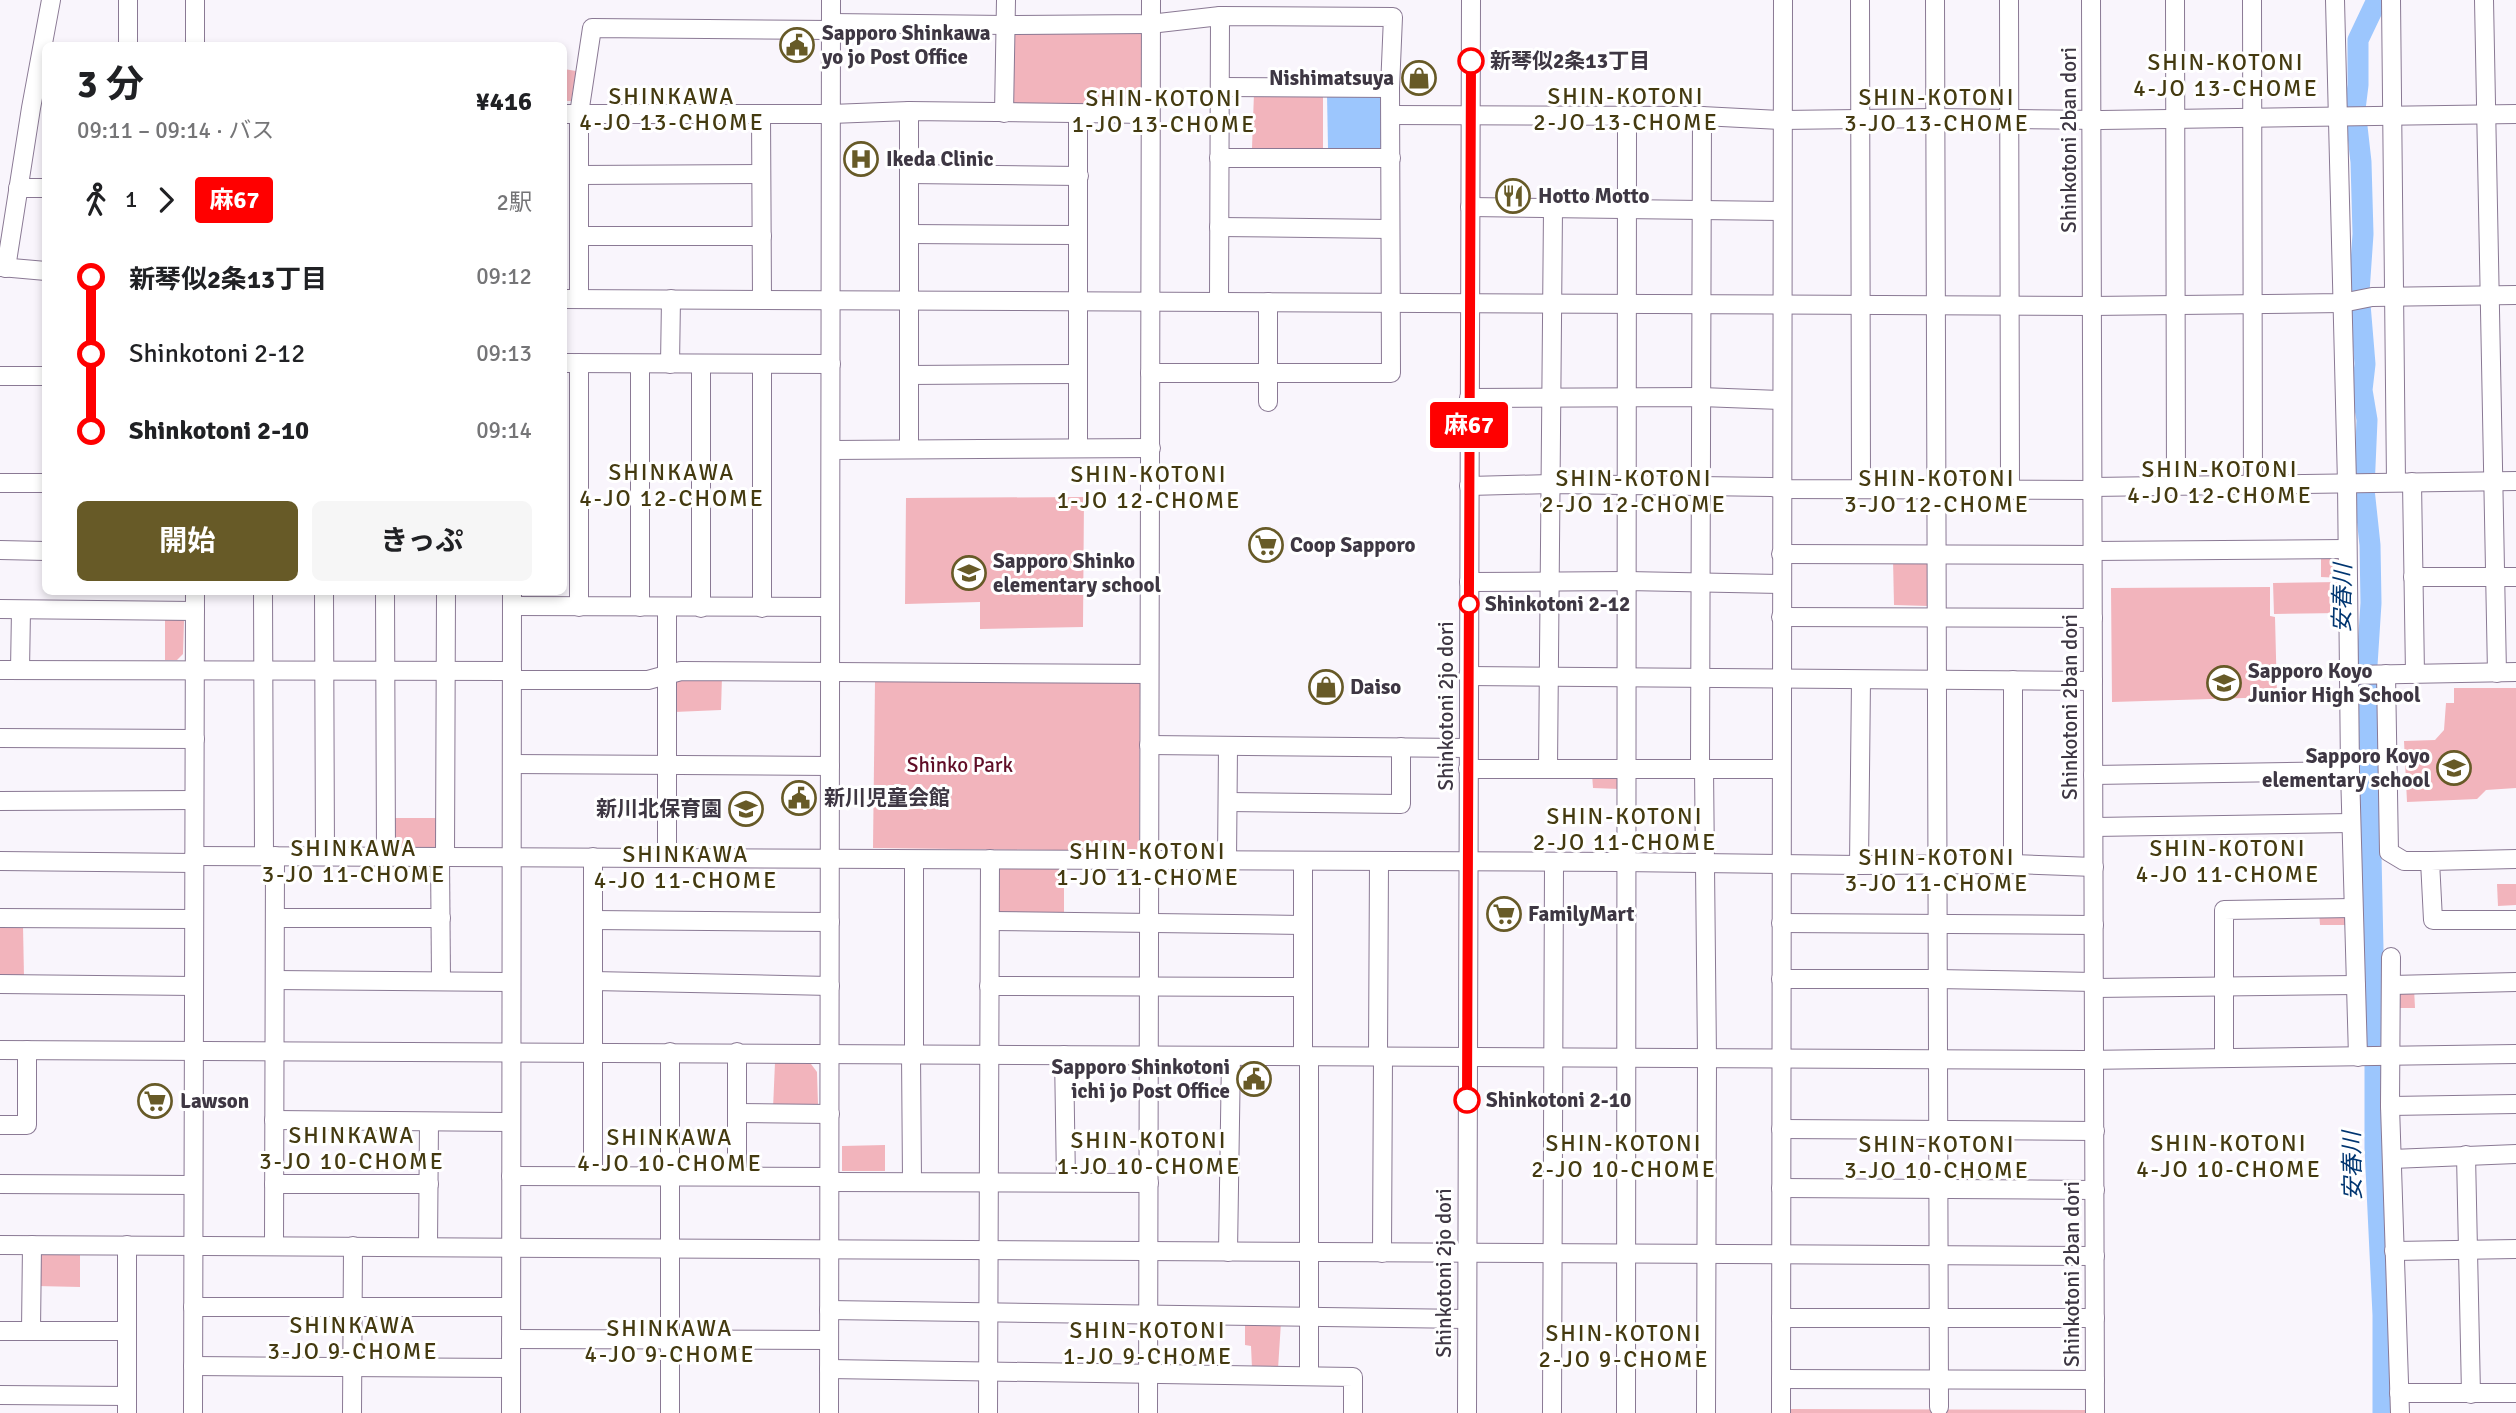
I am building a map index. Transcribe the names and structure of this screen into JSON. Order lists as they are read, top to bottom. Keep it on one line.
{"streets":{"street":["Shinkotoni 2ban dori","Shinkotoni 2jo dori"]},"districts":["SHIN-KOTONI 4-JO 13-CHOME","SHINKAWA 4-JO 13-CHOME","SHIN-KOTONI 2-JO 13-CHOME","SHIN-KOTONI 3-JO 13-CHOME","SHIN-KOTONI 1-JO 13-CHOME","SHIN-KOTONI 4-JO 12-CHOME","SHINKAWA 4-JO 12-CHOME","SHIN-KOTONI 1-JO 12-CHOME","SHIN-KOTONI 2-JO 12-CHOME","SHIN-KOTONI 3-JO 12-CHOME","SHIN-KOTONI 2-JO 11-CHOME","SHINKAWA 3-JO 11-CHOME","SHIN-KOTONI 4-JO 11-CHOME","SHIN-KOTONI 1-JO 11-CHOME","SHINKAWA 4-JO 11-CHOME","SHIN-KOTONI 3-JO 11-CHOME","SHINKAWA 3-JO 10-CHOME","SHINKAWA 4-JO 10-CHOME","SHIN-KOTONI 1-JO 10-CHOME","SHIN-KOTONI 2-JO 10-CHOME","SHIN-KOTONI 4-JO 10-CHOME","SHIN-KOTONI 3-JO 10-CHOME","SHINKAWA 3-JO 9-CHOME","SHINKAWA 4-JO 9-CHOME","SHIN-KOTONI 1-JO 9-CHOME","SHIN-KOTONI 2-JO 9-CHOME"],"water":["安春川"],"parks":["Shinko Park"],"places":{"public building":["Sapporo Shinkawa yo jo Post Office","新川児童会館","Sapporo Shinkotoni ichi jo Post Office"],"other":["新琴似2条13丁目","Shinkotoni 2-12","Shinkotoni 2-10"],"shop":["Nishimatsuya","Daiso"],"hospital":["Ikeda Clinic"],"restaurant":["Hotto Motto"],"supermarket":["Coop Sapporo","FamilyMart","Lawson"],"school or university":["Sapporo Shinko elementary school","Sapporo Koyo Junior High School","Sapporo Koyo elementary school","新川北保育園"]},"lines":["bus line 麻67"],"page":{"on_map":"麻67","heading":["3 分","09:11 – 09:14 · バス","¥416"],"legs":["1","麻67","2駅"],"list":[{"name":"新琴似2条13丁目","value":"09:12"},{"name":"Shinkotoni 2-12","value":"09:13"},{"name":"Shinkotoni 2-10","value":"09:14"}],"buttons":["開始","きっぷ"]}}
